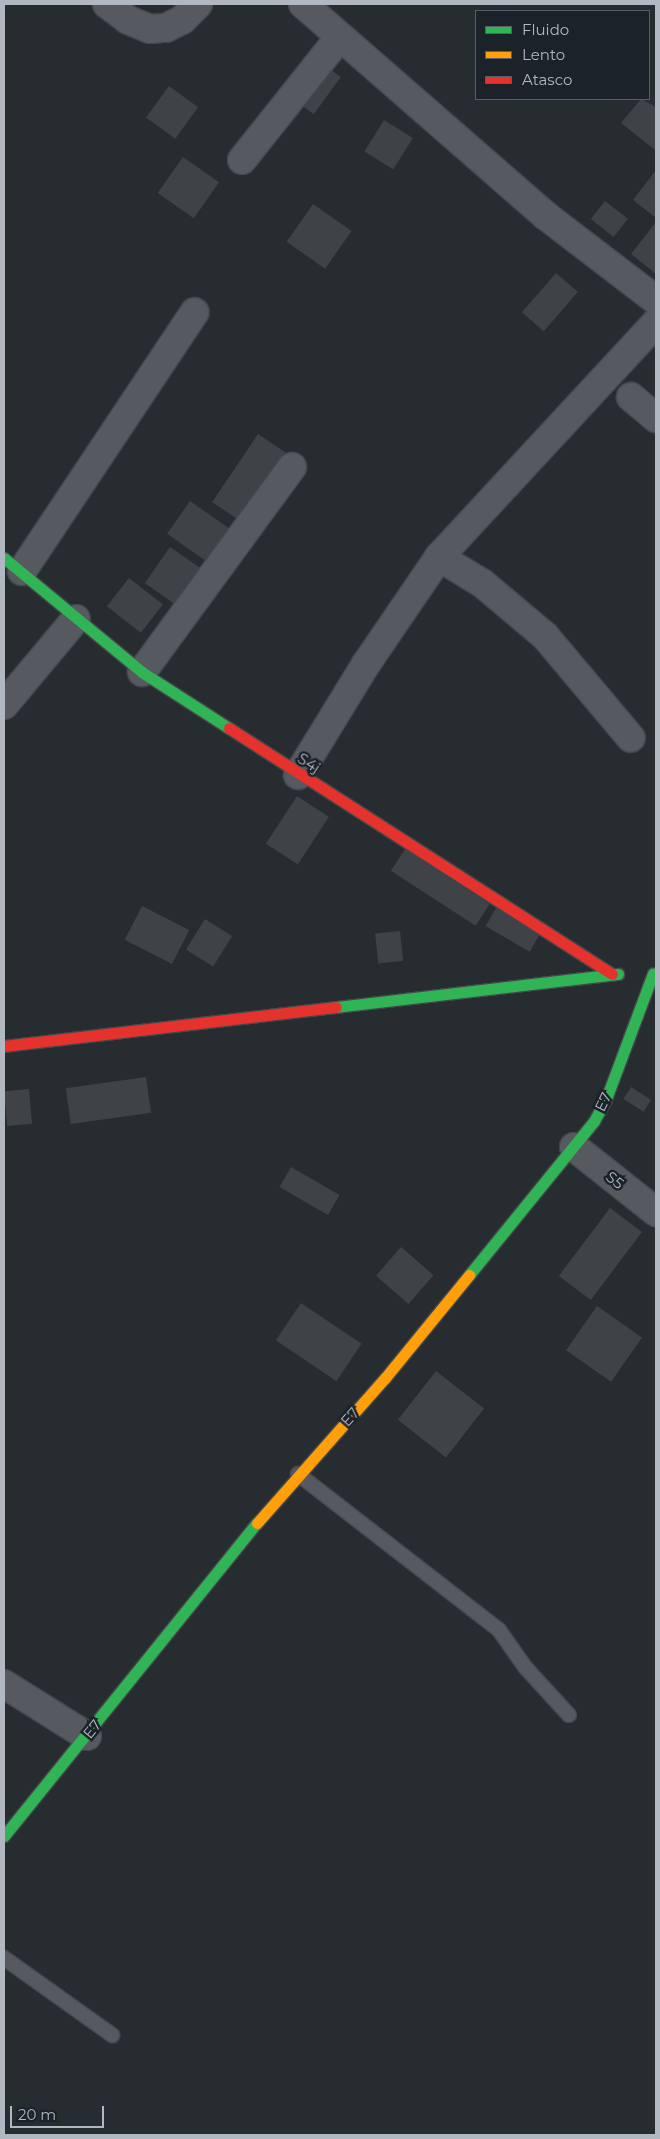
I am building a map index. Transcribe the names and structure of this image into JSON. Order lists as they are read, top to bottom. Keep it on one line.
{"streets":{"street":["S4j","E7","S5"]},"crossings":[["E7","S5"]],"legend":["Fluido","Lento","Atasco"],"scale_bar":"20 m"}
